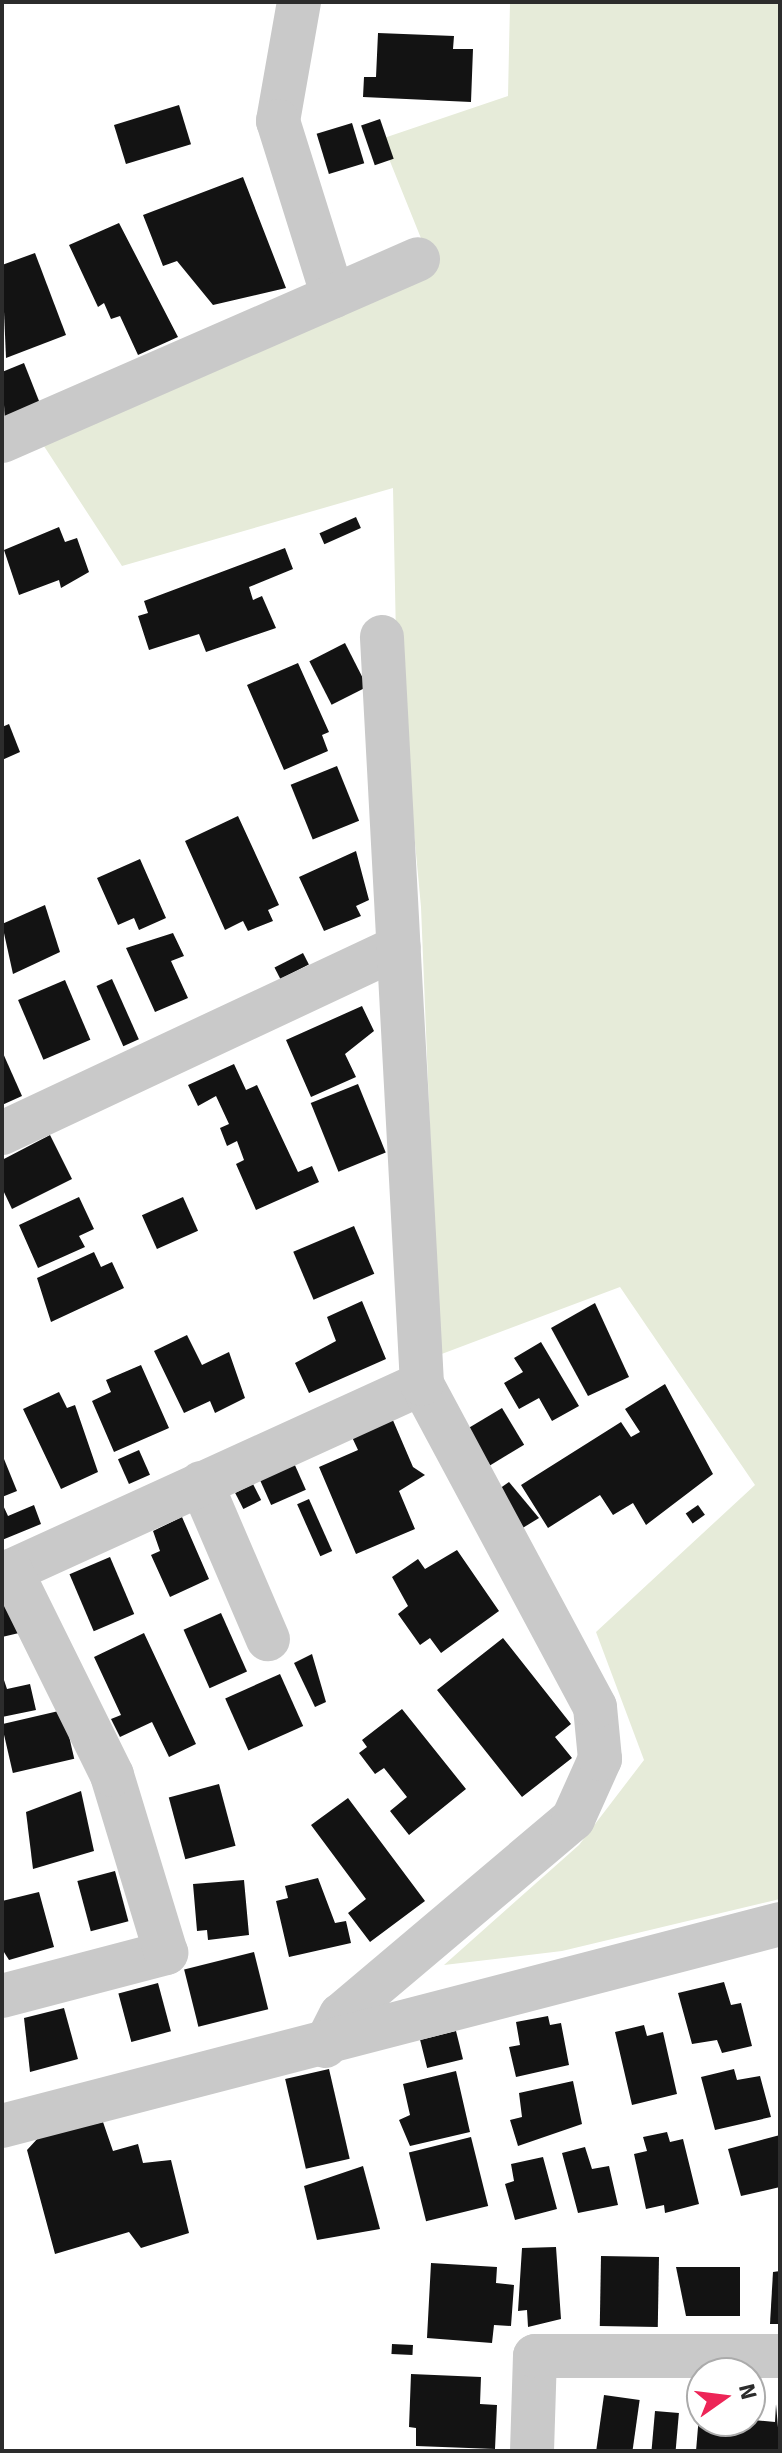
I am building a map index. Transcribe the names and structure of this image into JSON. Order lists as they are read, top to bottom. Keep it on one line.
{"north":"right"}
